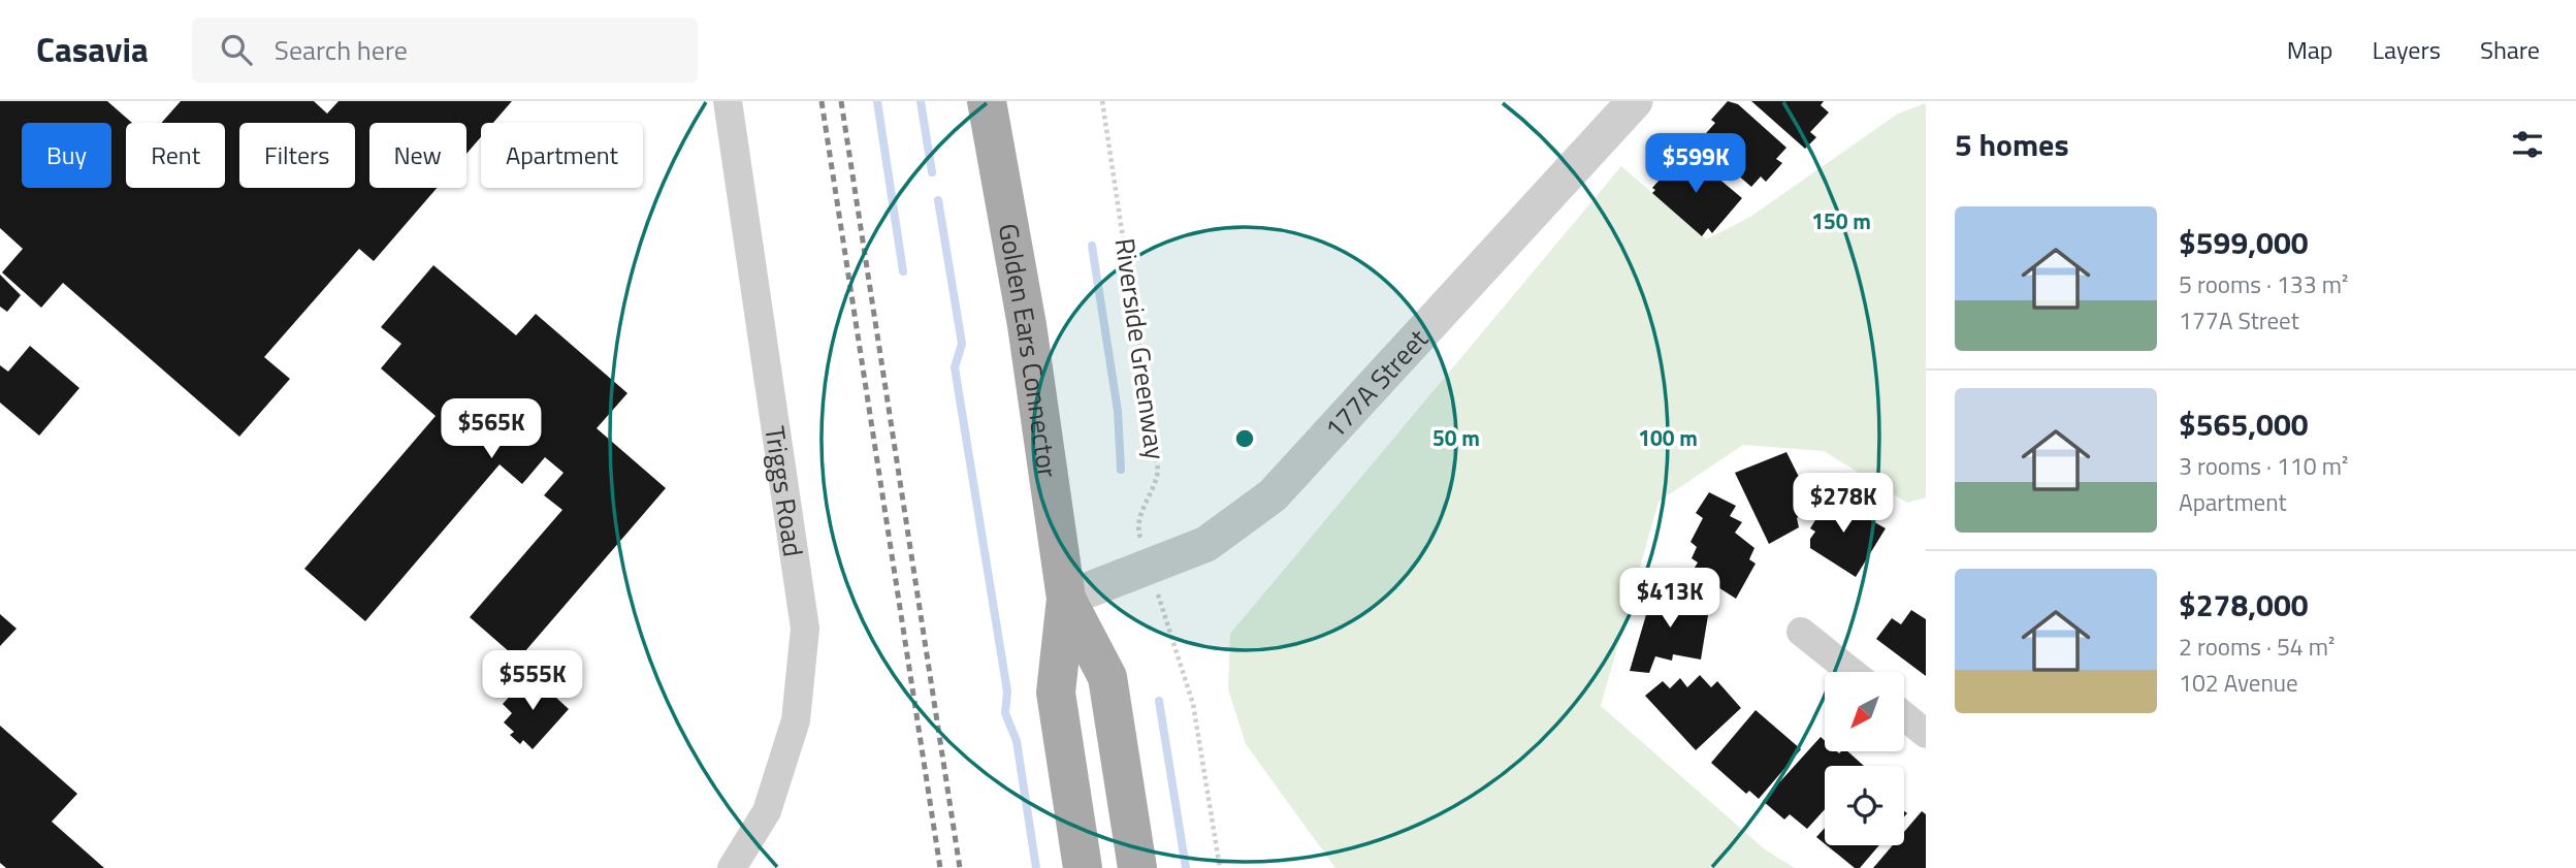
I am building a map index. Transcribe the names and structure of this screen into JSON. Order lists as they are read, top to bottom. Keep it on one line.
{"streets":{"main road":["Golden Ears Connector"],"street":["177A Street","Triggs Road"],"path":["Riverside Greenway"]},"crossings":[["Golden Ears Connector","177A Street"]],"north":"bottom left","page":{"header":"Casavia","search":"Search here","nav":["Map","Layers","Share"],"heading":"5 homes","chip":["Buy","Rent","Filters","New","Apartment"],"price":["$599K","$565K","$278K","$413K","$555K"],"list":[{"name":"$599,000","note":"5 rooms · 133 m² · 177A Street"},{"name":"$565,000","note":"3 rooms · 110 m² · Apartment"},{"name":"$278,000","note":"2 rooms · 54 m² · 102 Avenue"}]},"rings":["150 m","50 m","100 m"]}
